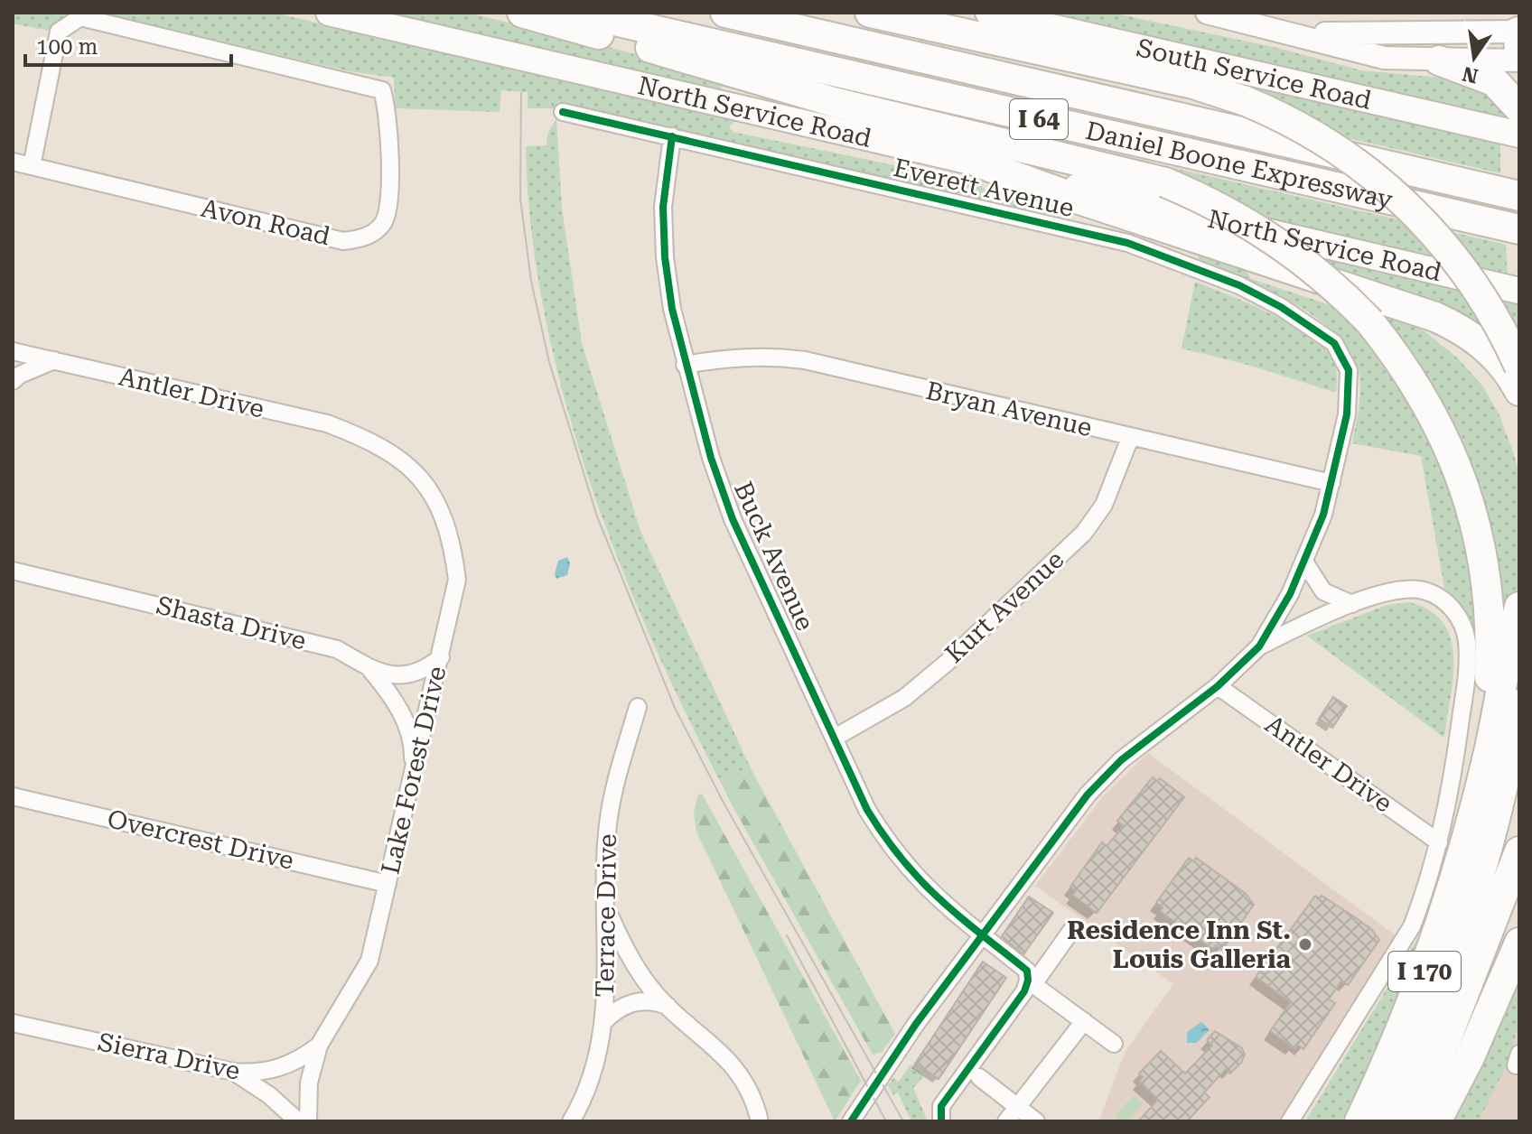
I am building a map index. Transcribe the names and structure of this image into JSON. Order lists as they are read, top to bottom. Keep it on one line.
{"streets":{"highway":["I 64","Daniel Boone Expressway","I 170"],"main road":["South Service Road","North Service Road"],"street":["Everett Avenue","Avon Road","Antler Drive","Bryan Avenue","Buck Avenue","Kurt Avenue","Shasta Drive","Lake Forest Drive","Overcrest Drive","Terrace Drive","Sierra Drive"]},"crossings":[["Everett Avenue","Bryan Avenue"],["Everett Avenue","Buck Avenue"],["Antler Drive","Lake Forest Drive"],["Bryan Avenue","Buck Avenue"],["Bryan Avenue","Kurt Avenue"],["Buck Avenue","Kurt Avenue"],["Shasta Drive","Lake Forest Drive"],["Lake Forest Drive","Overcrest Drive"],["Lake Forest Drive","Sierra Drive"]],"places":["Residence Inn St. Louis Galleria"],"scale_bar":"100 m","north":"bottom"}
